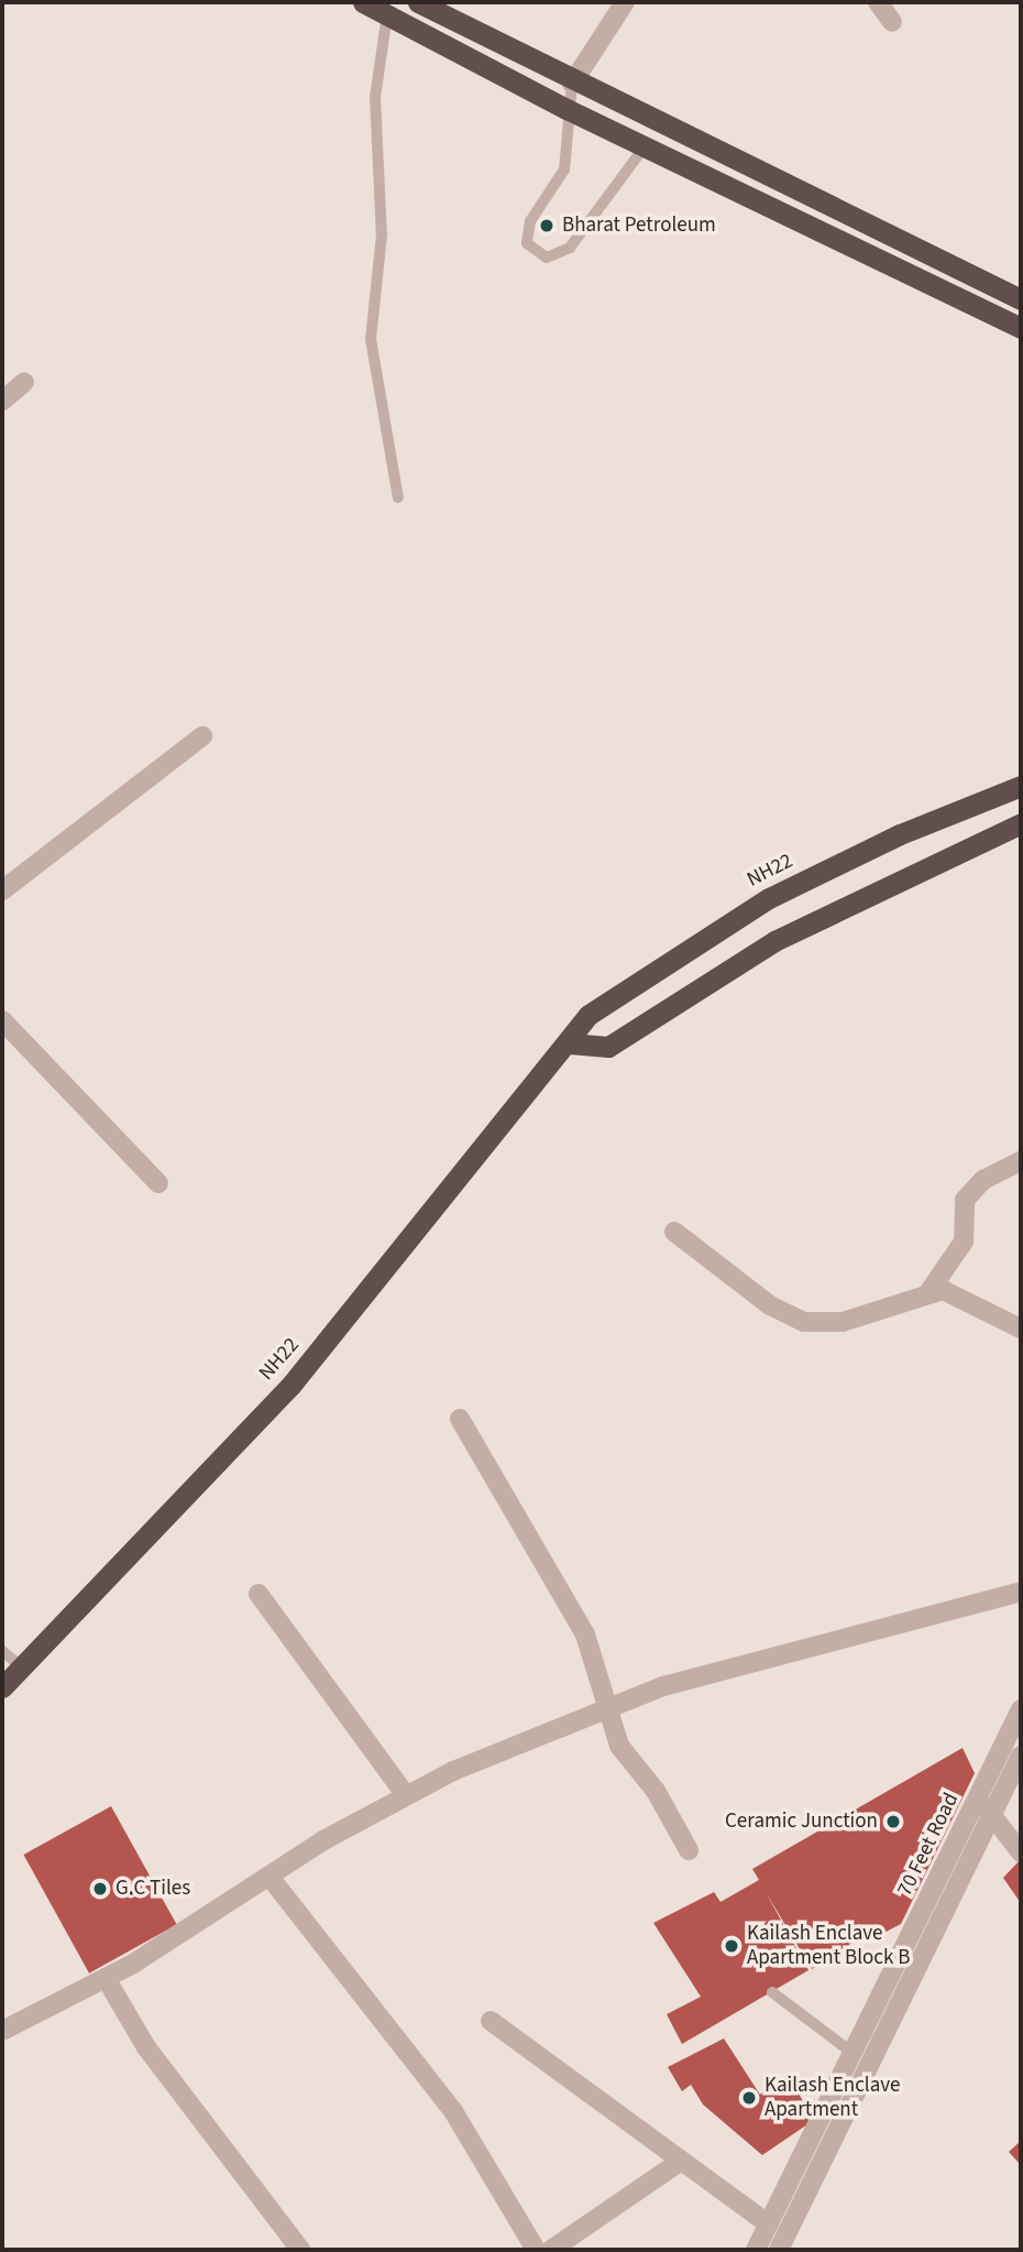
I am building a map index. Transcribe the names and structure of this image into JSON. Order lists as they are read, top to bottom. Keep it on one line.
{"streets":{"highway":["NH22"],"street":["70 Feet Road"]},"places":["Bharat Petroleum","Ceramic Junction","G.C Tiles","Kailash Enclave Apartment Block B","Kailash Enclave Apartment"]}
